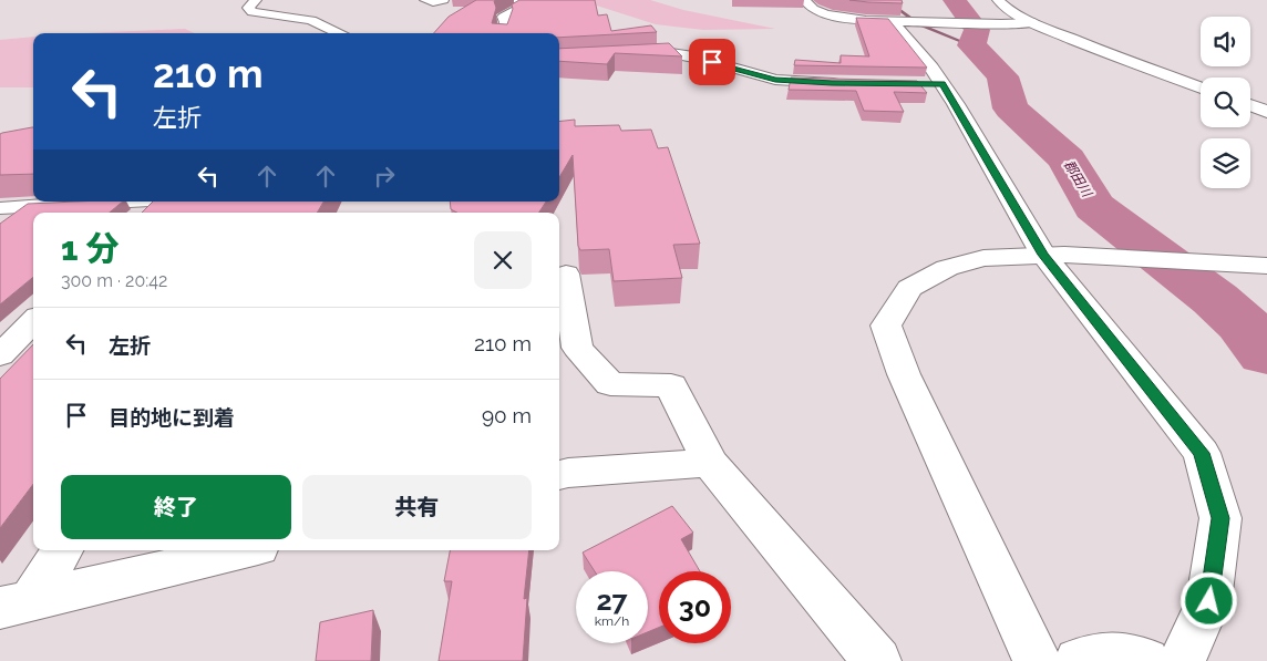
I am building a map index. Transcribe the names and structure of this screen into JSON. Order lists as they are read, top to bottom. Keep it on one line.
{"water":["郡田川"],"page":{"turn":["210 m","左折"],"heading":["1 分","300 m · 20:42"],"list":[{"name":"左折","value":"210 m"},{"name":"目的地に到着","value":"90 m"}],"buttons":["終了","共有"],"speed":"27 km/h","limit":"30"}}
